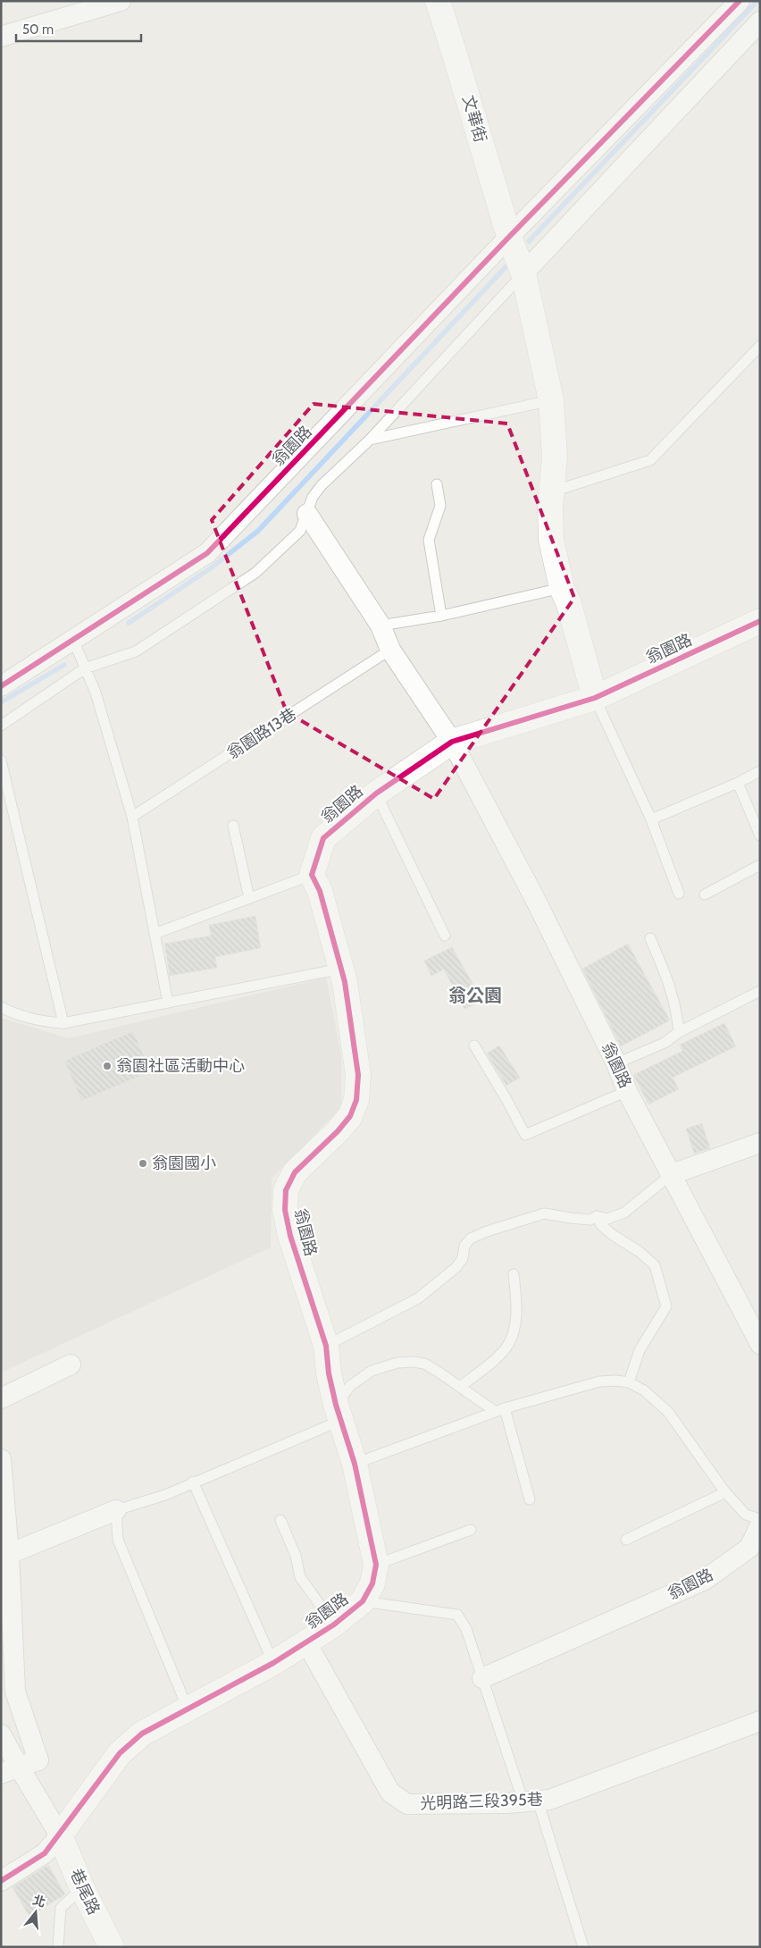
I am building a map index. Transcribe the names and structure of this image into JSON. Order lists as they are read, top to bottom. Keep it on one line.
{"streets":{"street":["文華街","翁園路","光明路三段395巷","巷尾路"],"lane":["翁園路13巷"]},"crossings":[["文華街","翁園路"],["翁園路","翁園路13巷"],["翁園路","光明路三段395巷"],["翁園路","巷尾路"]],"districts":["翁公園"],"places":["翁園社區活動中心","翁園國小"],"scale_bar":"50 m","north":"top"}
